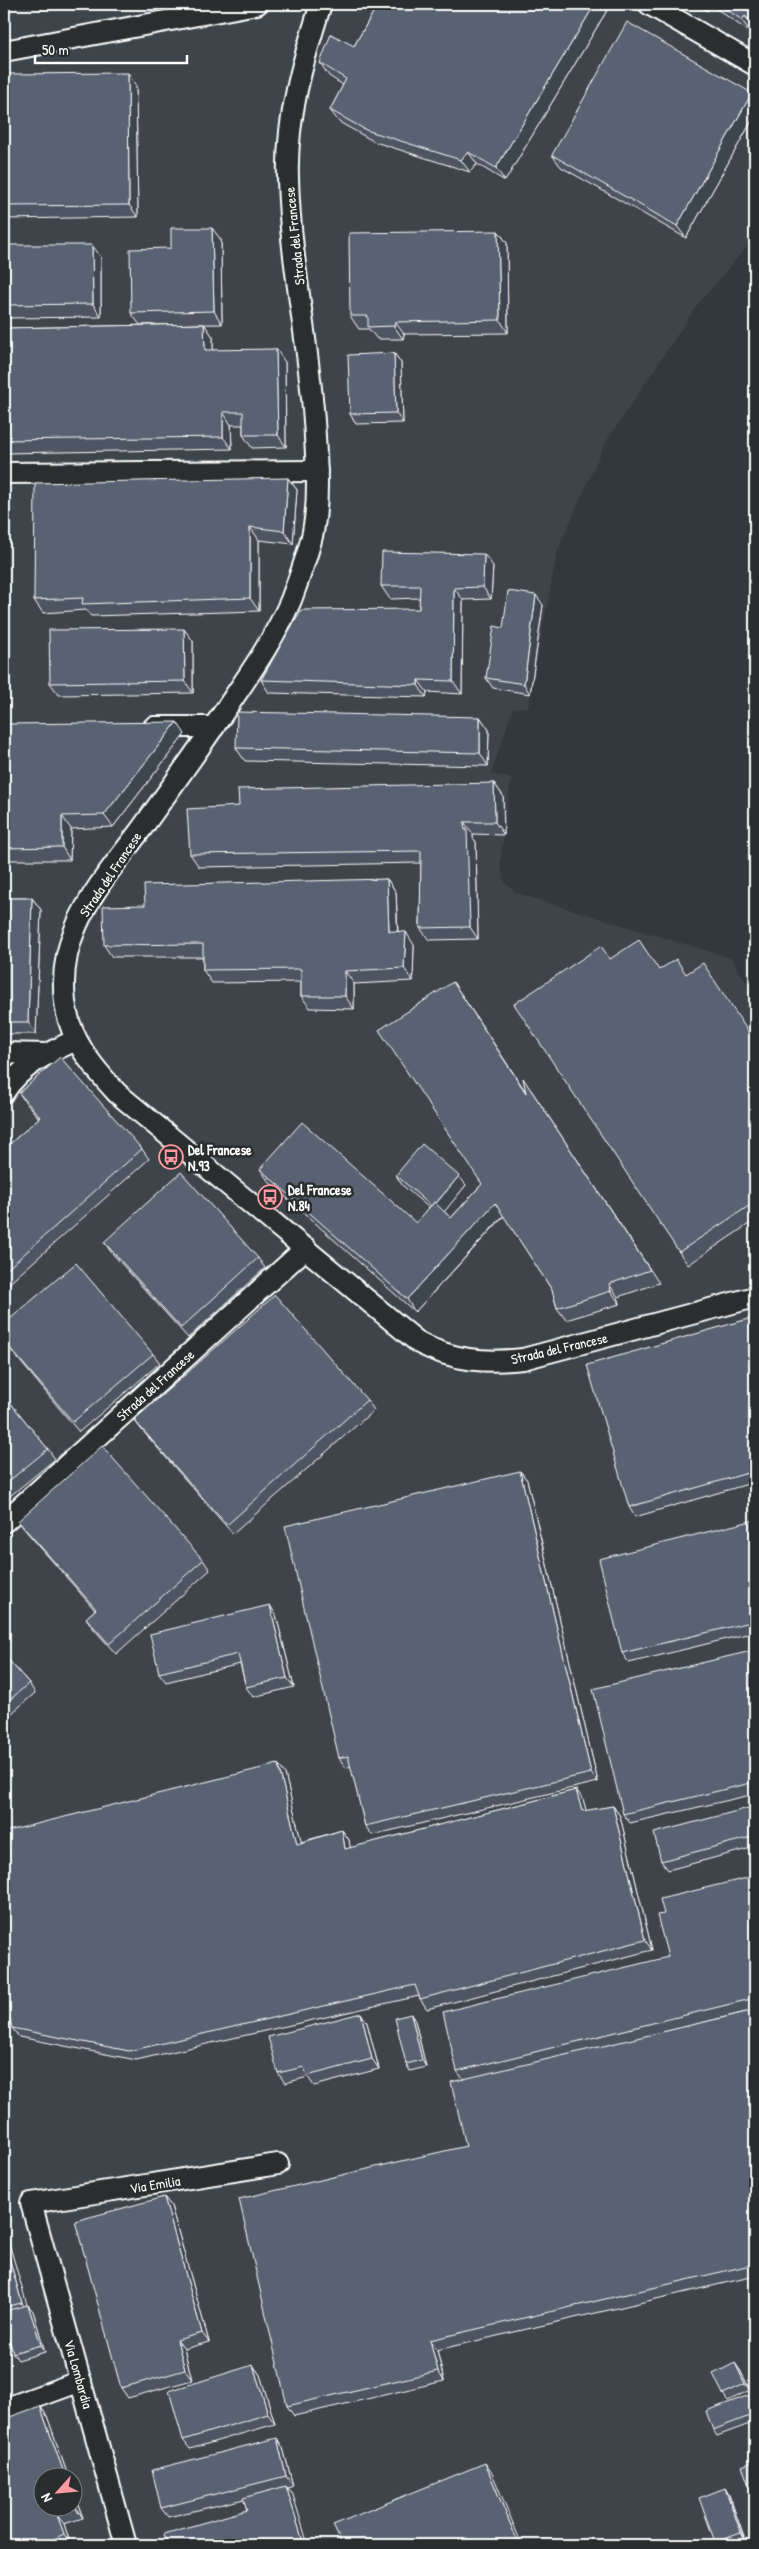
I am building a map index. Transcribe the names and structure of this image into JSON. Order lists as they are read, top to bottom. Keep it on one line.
{"streets":{"street":["Strada del Francese","Via Emilia","Via Lombardia"]},"crossings":[["Via Emilia","Via Lombardia"]],"places":{"bus stop":["Del Francese N.93","Del Francese N.84"]},"scale_bar":"50 m","north":"bottom left"}
